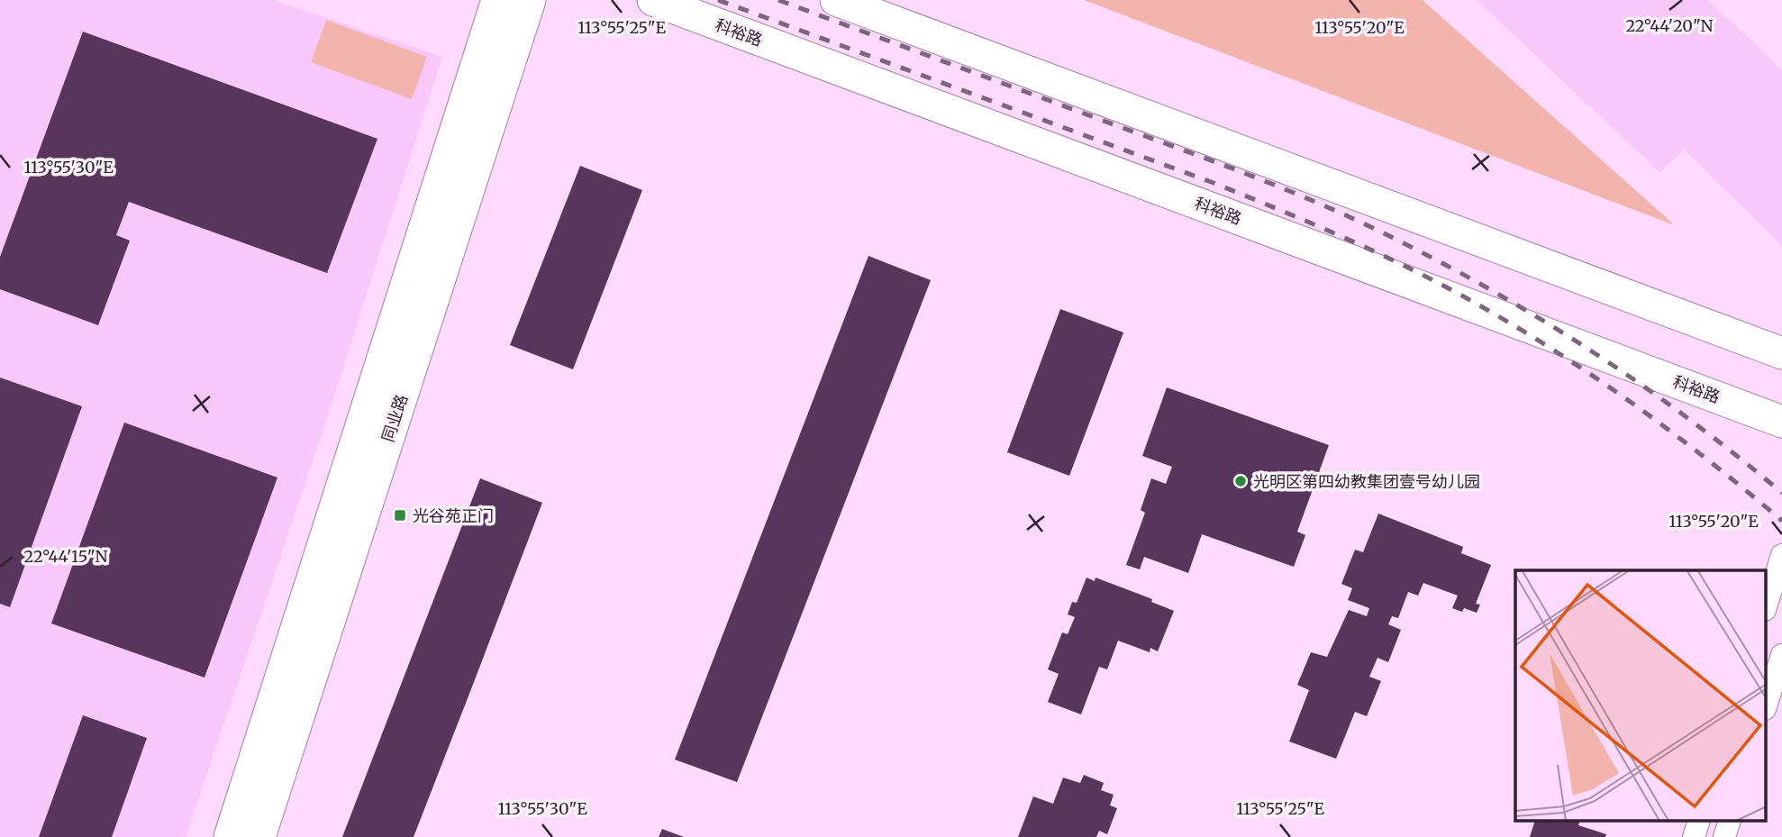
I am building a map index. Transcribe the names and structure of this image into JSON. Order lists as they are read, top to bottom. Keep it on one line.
{"streets":{"main road":["科裕路","同业路"]},"places":{"other":["光明区第四幼教集团壹号幼儿园"],"transit":["光谷苑正门"]},"coordinates":["22°44'20\"N","113°55'20\"E","113°55'25\"E","113°55'30\"E","22°44'15\"N"]}
